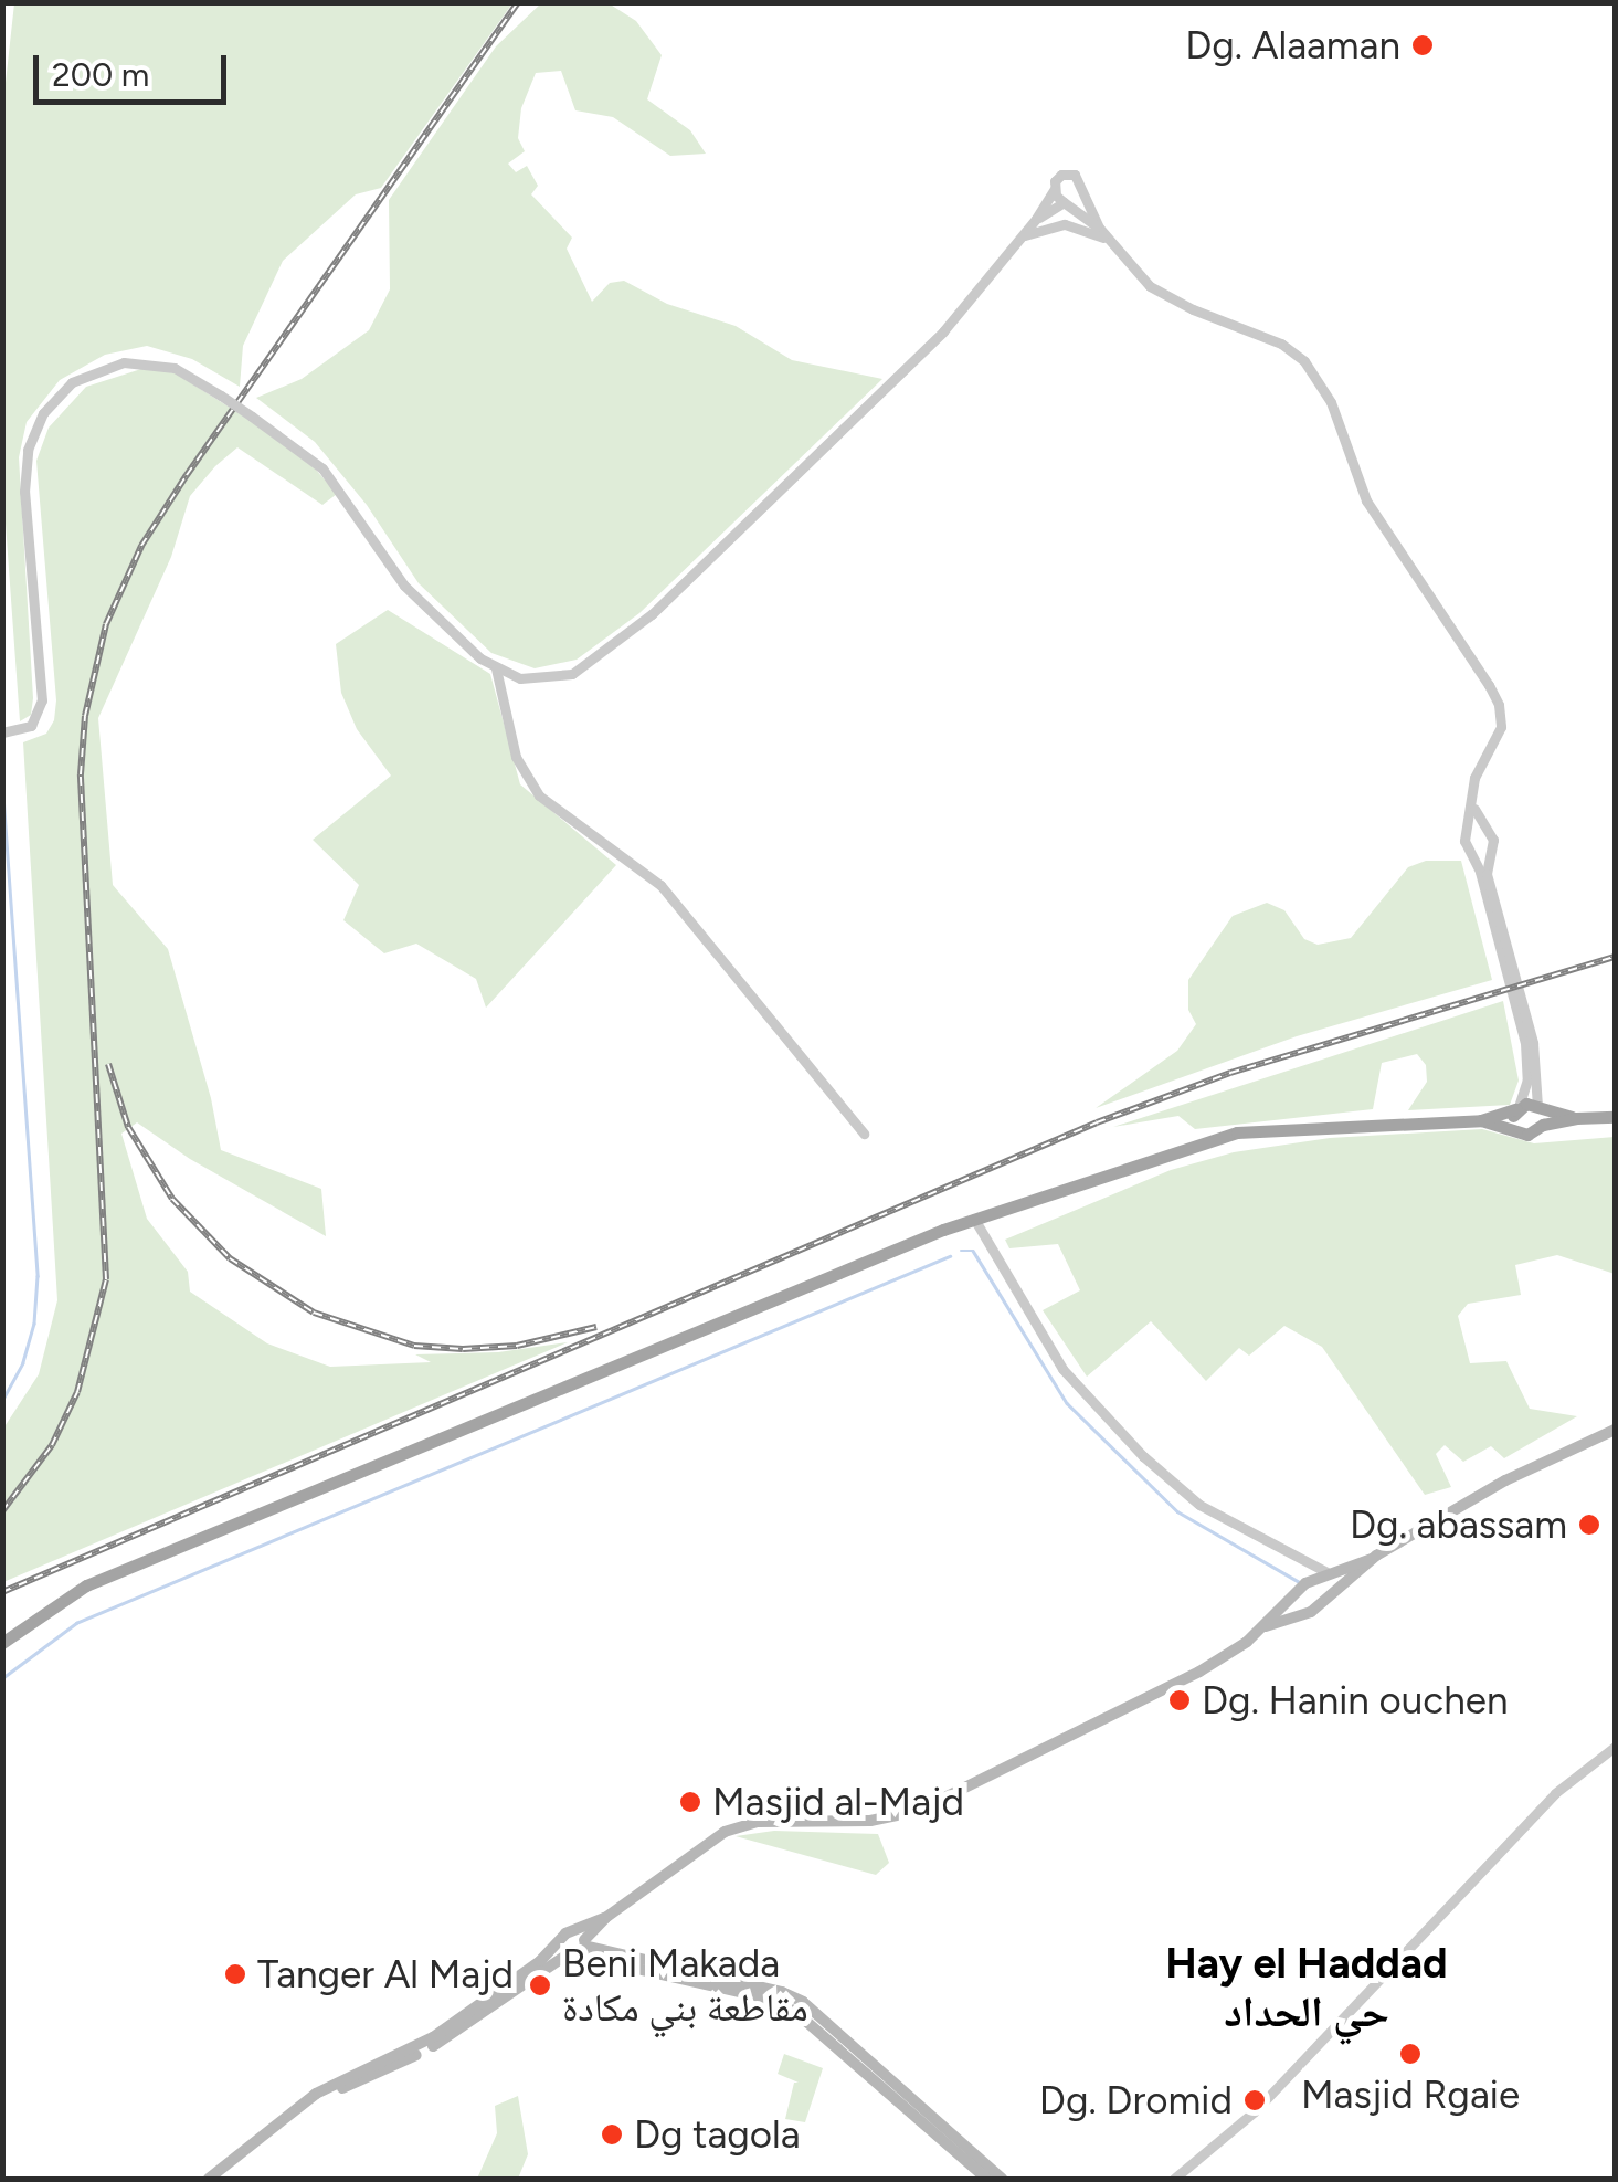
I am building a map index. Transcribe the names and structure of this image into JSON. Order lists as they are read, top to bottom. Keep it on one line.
{"districts":["Hay el Haddad حي الحداد"],"places":["Dg. Alaaman","Dg. abassam","Dg. Hanin ouchen","Masjid al-Majd","Tanger Al Majd","Beni Makada مقاطعة بني مكادة","Masjid Rgaie","Dg. Dromid","Dg tagola"],"scale_bar":"200 m"}
